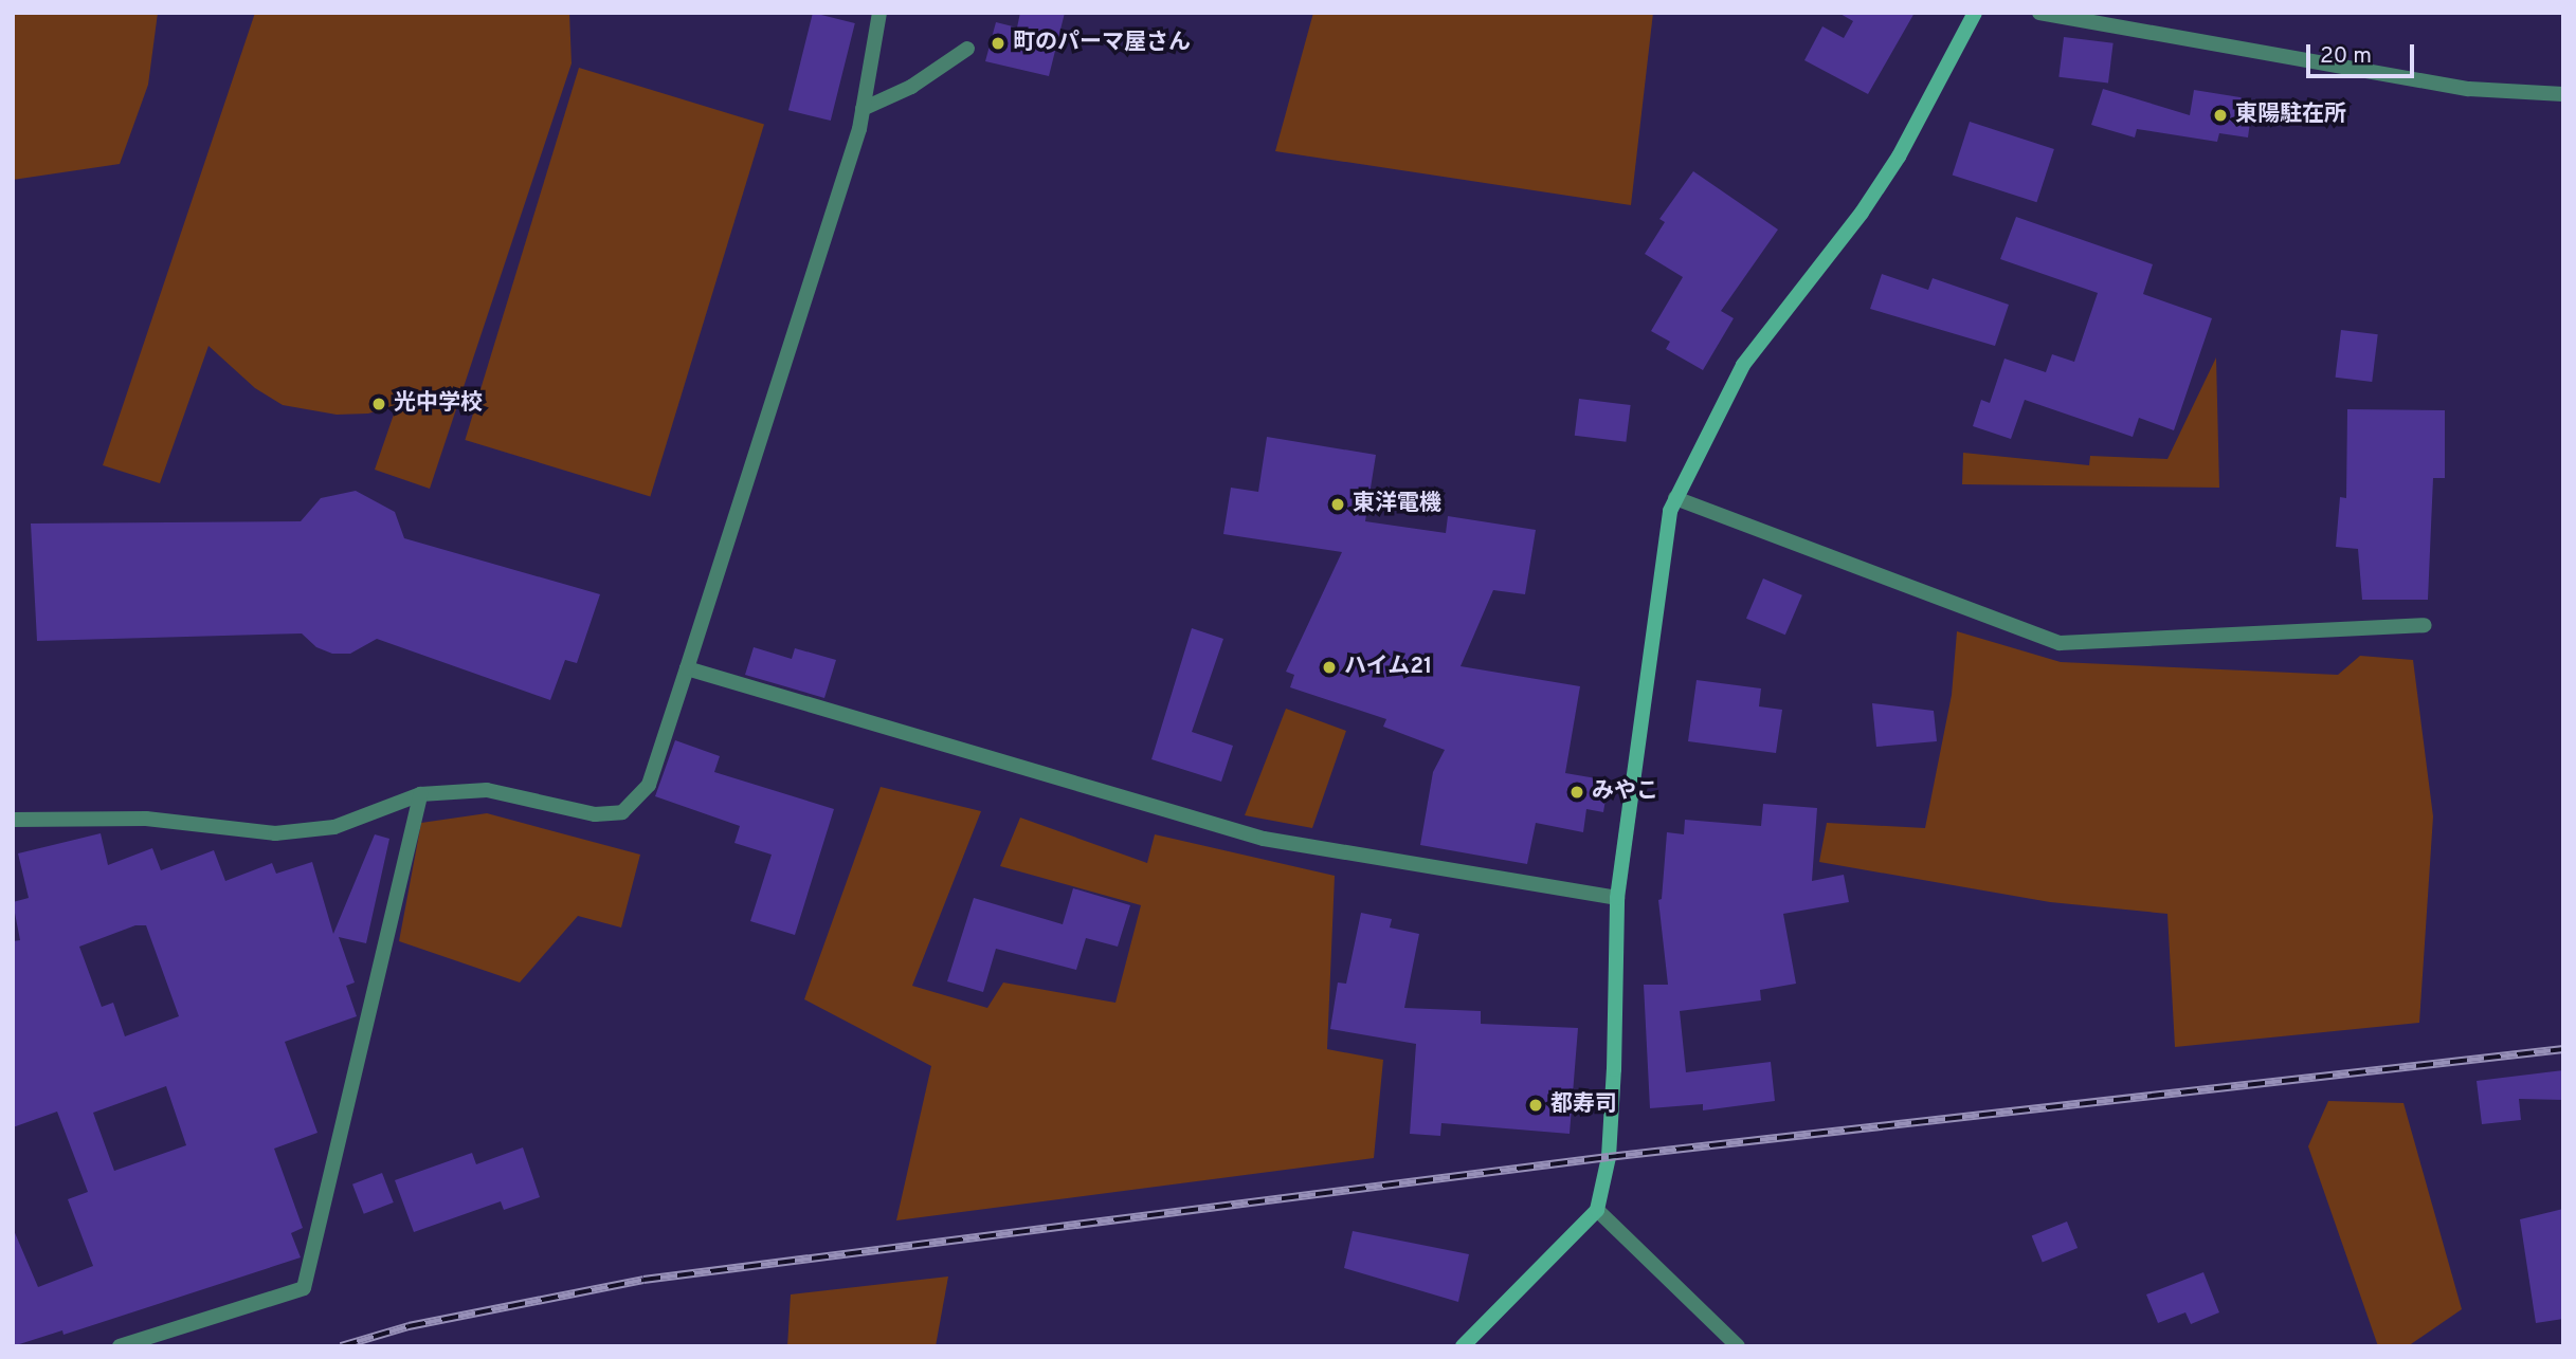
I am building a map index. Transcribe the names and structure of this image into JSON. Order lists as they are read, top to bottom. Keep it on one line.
{"places":["町のパーマ屋さん","東陽駐在所","光中学校","東洋電機","ハイム21","みやこ","都寿司"],"scale_bar":"20 m"}
